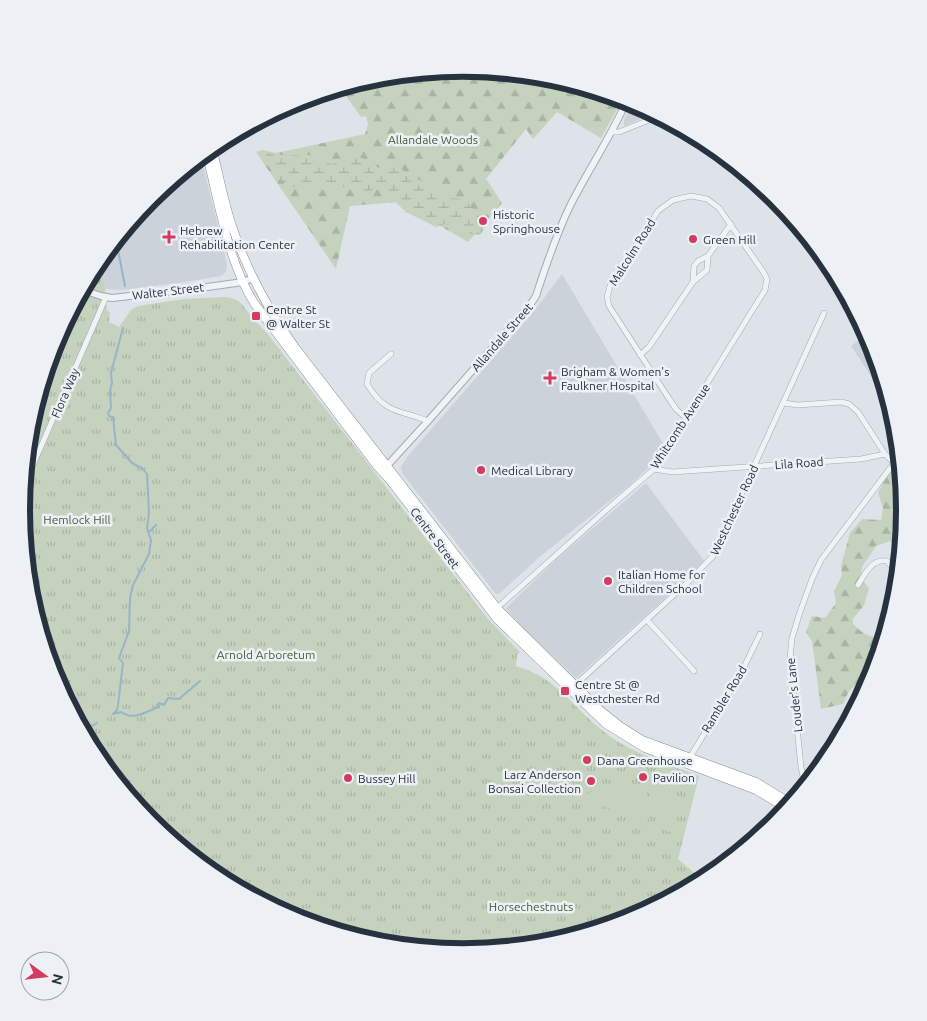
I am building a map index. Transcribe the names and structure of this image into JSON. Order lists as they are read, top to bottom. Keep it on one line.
{"streets":{"highway":["Centre Street"],"street":["Malcolm Road","Walter Street","Allandale Street","Flora Way","Whitcomb Avenue","Lila Road","Westchester Road","Louder's Lane","Rambler Road"]},"crossings":[["Malcolm Road","Whitcomb Avenue"],["Walter Street","Flora Way"],["Walter Street","Centre Street"],["Allandale Street","Centre Street"],["Whitcomb Avenue","Lila Road"],["Whitcomb Avenue","Centre Street"],["Lila Road","Westchester Road"],["Westchester Road","Centre Street"],["Centre Street","Rambler Road"]],"parks":["Allandale Woods","Hemlock Hill","Arnold Arboretum","Horsechestnuts"],"places":{"other":["Historic Springhouse","Green Hill","Medical Library","Italian Home for Children School","Dana Greenhouse","Pavilion","Bussey Hill","Larz Anderson Bonsai Collection"],"health":["Hebrew Rehabilitation Center","Brigham & Women's Faulkner Hospital"],"transit":["Centre St @ Walter St","Centre St @ Westchester Rd"]},"north":"right"}
